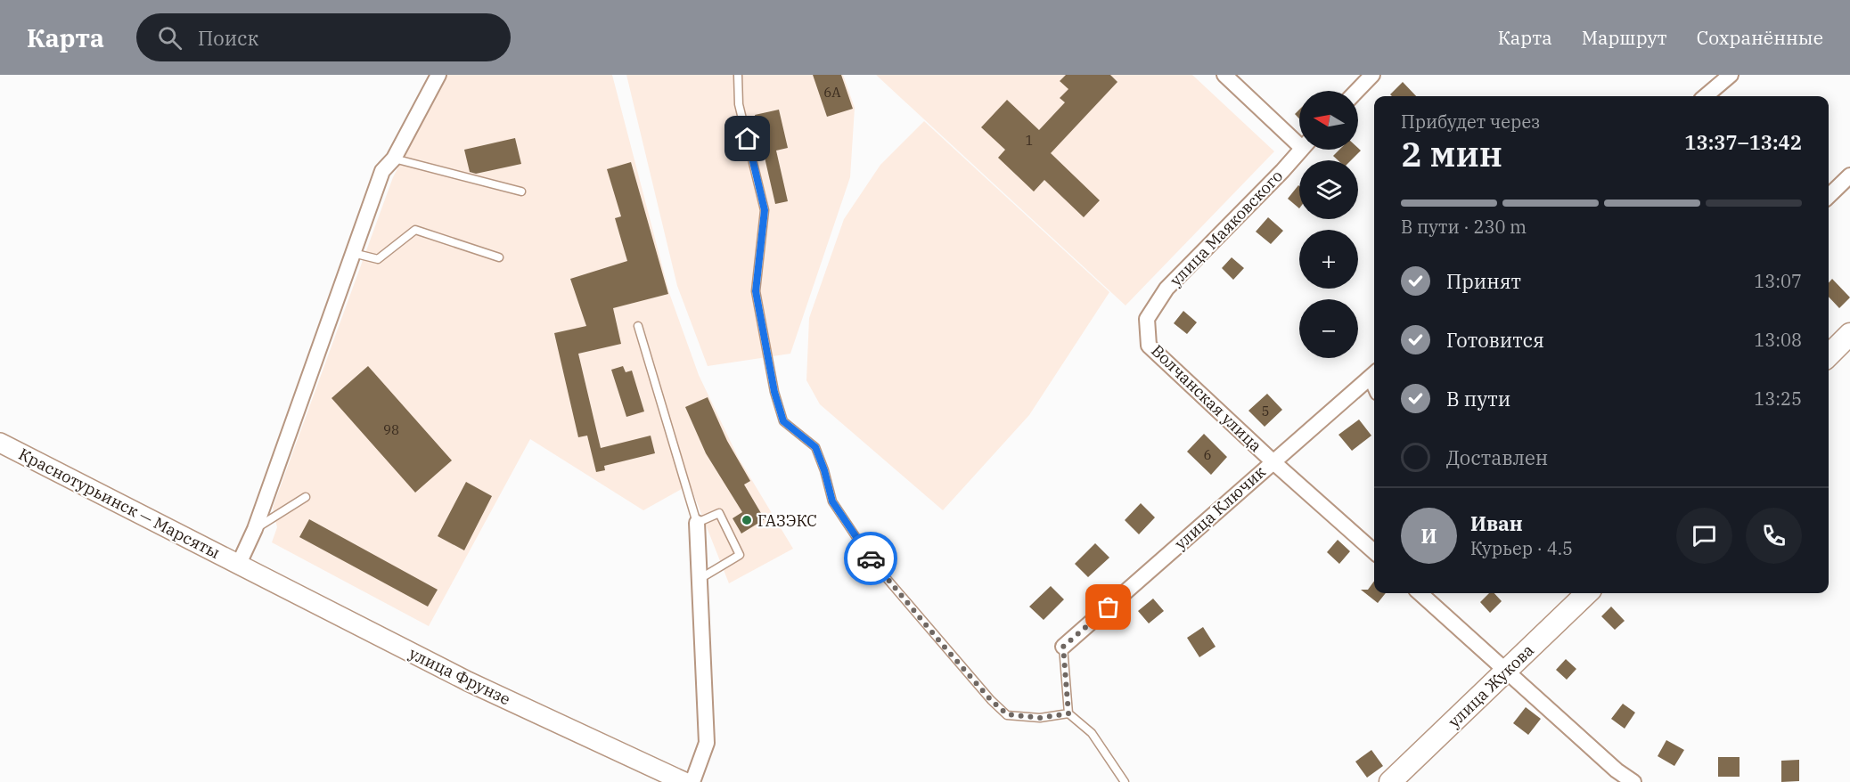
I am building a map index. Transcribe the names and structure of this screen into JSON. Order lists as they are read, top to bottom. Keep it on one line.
{"streets":{"main road":["улица Жукова"],"street":["улица Маяковского","Волчанская улица","Краснотурьинск — Марсяты","улица Ключик","улица Фрунзе"]},"crossings":[["улица Маяковского","Волчанская улица"],["Волчанская улица","улица Ключик"],["Краснотурьинск — Марсяты","улица Фрунзе"]],"places":["ГАЗЭКС"],"house_numbers":["6А","1","5","98","6"],"north":"left","page":{"header":"Карта","search":"Поиск","nav":["Карта","Маршрут","Сохранённые"],"map_buttons":["+","−"],"heading":["2 мин","Прибудет через","13:37–13:42"],"panel":["Иван","Курьер · 4.5"],"bar":"В пути · 230 m","list":[["Принят","13:07"],["Готовится","13:08"],["В пути","13:25"],"Доставлен"],"round":"И"}}
